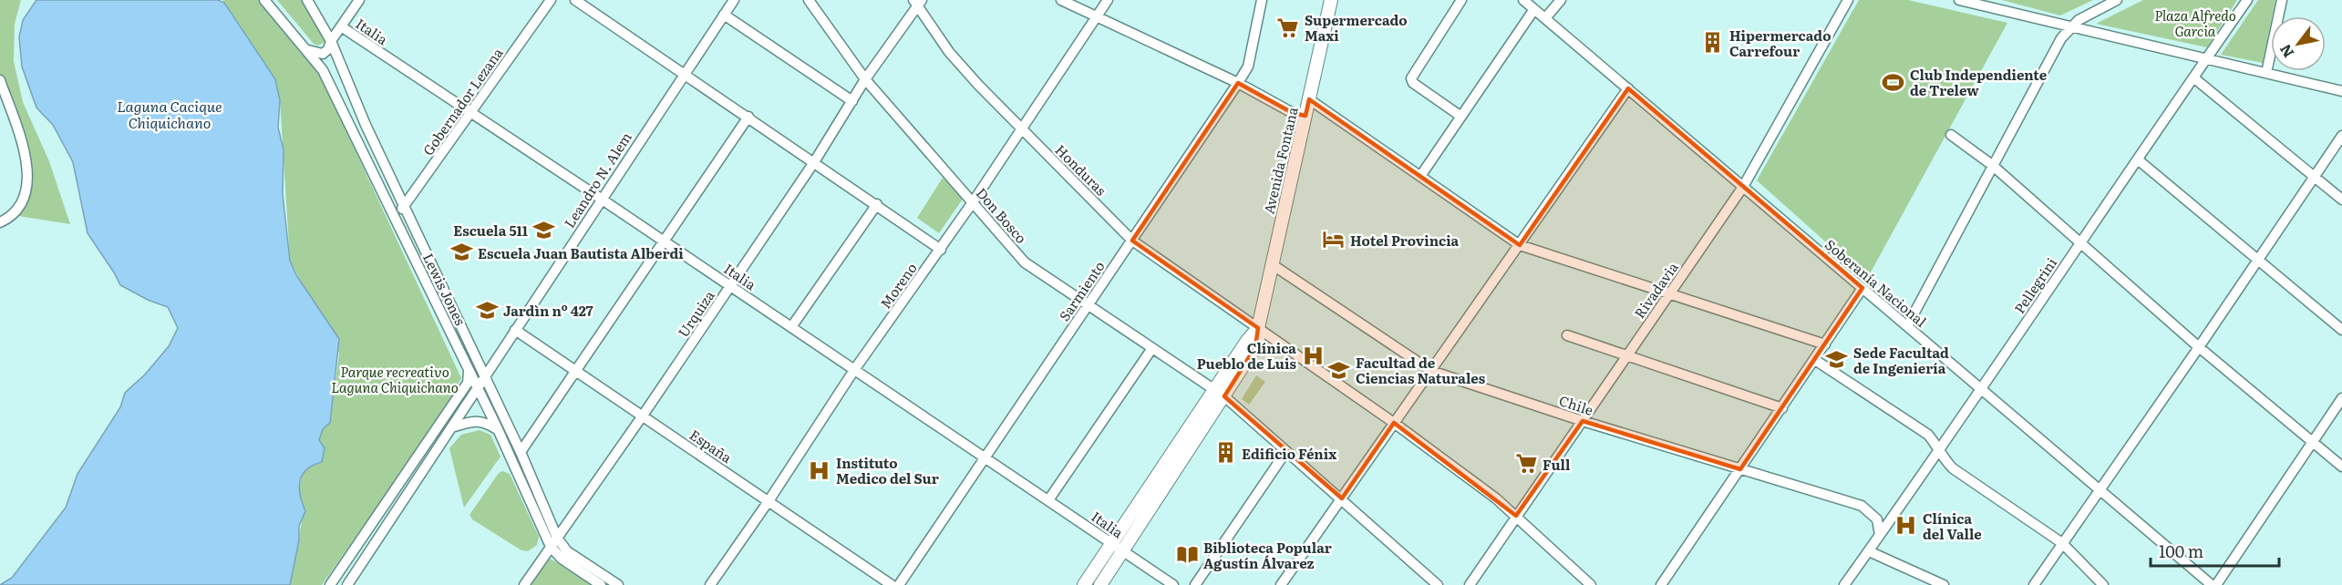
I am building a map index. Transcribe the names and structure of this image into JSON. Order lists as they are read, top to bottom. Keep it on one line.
{"streets":{"main road":["Avenida Fontana"],"street":["Italia","Gobernador Lezana","Honduras","Leandro N. Alem","Don Bosco","Soberanía Nacional","Moreno","Pellegrini","Lewis Jones","Rivadavia","Sarmiento","Urquiza","Chile","España"]},"crossings":[["Italia","Gobernador Lezana"],["Italia","Avenida Fontana"],["Italia","Leandro N. Alem"],["Italia","Moreno"],["Italia","Sarmiento"],["Italia","Urquiza"],["Gobernador Lezana","Lewis Jones"],["Avenida Fontana","Honduras"],["Avenida Fontana","Don Bosco"],["Avenida Fontana","Chile"],["Honduras","Moreno"],["Honduras","Rivadavia"],["Honduras","Sarmiento"],["Honduras","Urquiza"],["Leandro N. Alem","Lewis Jones"],["Leandro N. Alem","España"],["Don Bosco","Moreno"],["Don Bosco","Sarmiento"],["Don Bosco","Urquiza"],["Soberanía Nacional","Pellegrini"],["Soberanía Nacional","Rivadavia"],["Moreno","España"],["Pellegrini","Chile"],["Lewis Jones","Urquiza"],["Rivadavia","Chile"],["Urquiza","España"]],"water":["Laguna Cacique Chiquichano"],"parks":["Plaza Alfredo Garcia","Parque recreativo Laguna Chiquichano"],"places":{"supermarket":["Supermercado Maxi","Full"],"building":["Hipermercado Carrefour","Edificio Fénix"],"sports":["Club Independiente de Trelew"],"school or university":["Escuela 511","Escuela Juan Bautista Alberdi","Jardìn nº 427","Sede Facultad de Ingeniería","Facultad de Ciencias Naturales"],"hotel":["Hotel Provincia"],"hospital":["Clínica Pueblo de Luis","Instituto Medico del Sur","Clínica del Valle"],"library":["Biblioteca Popular Agustín Álvarez"]},"scale_bar":"100 m","north":"bottom left"}
